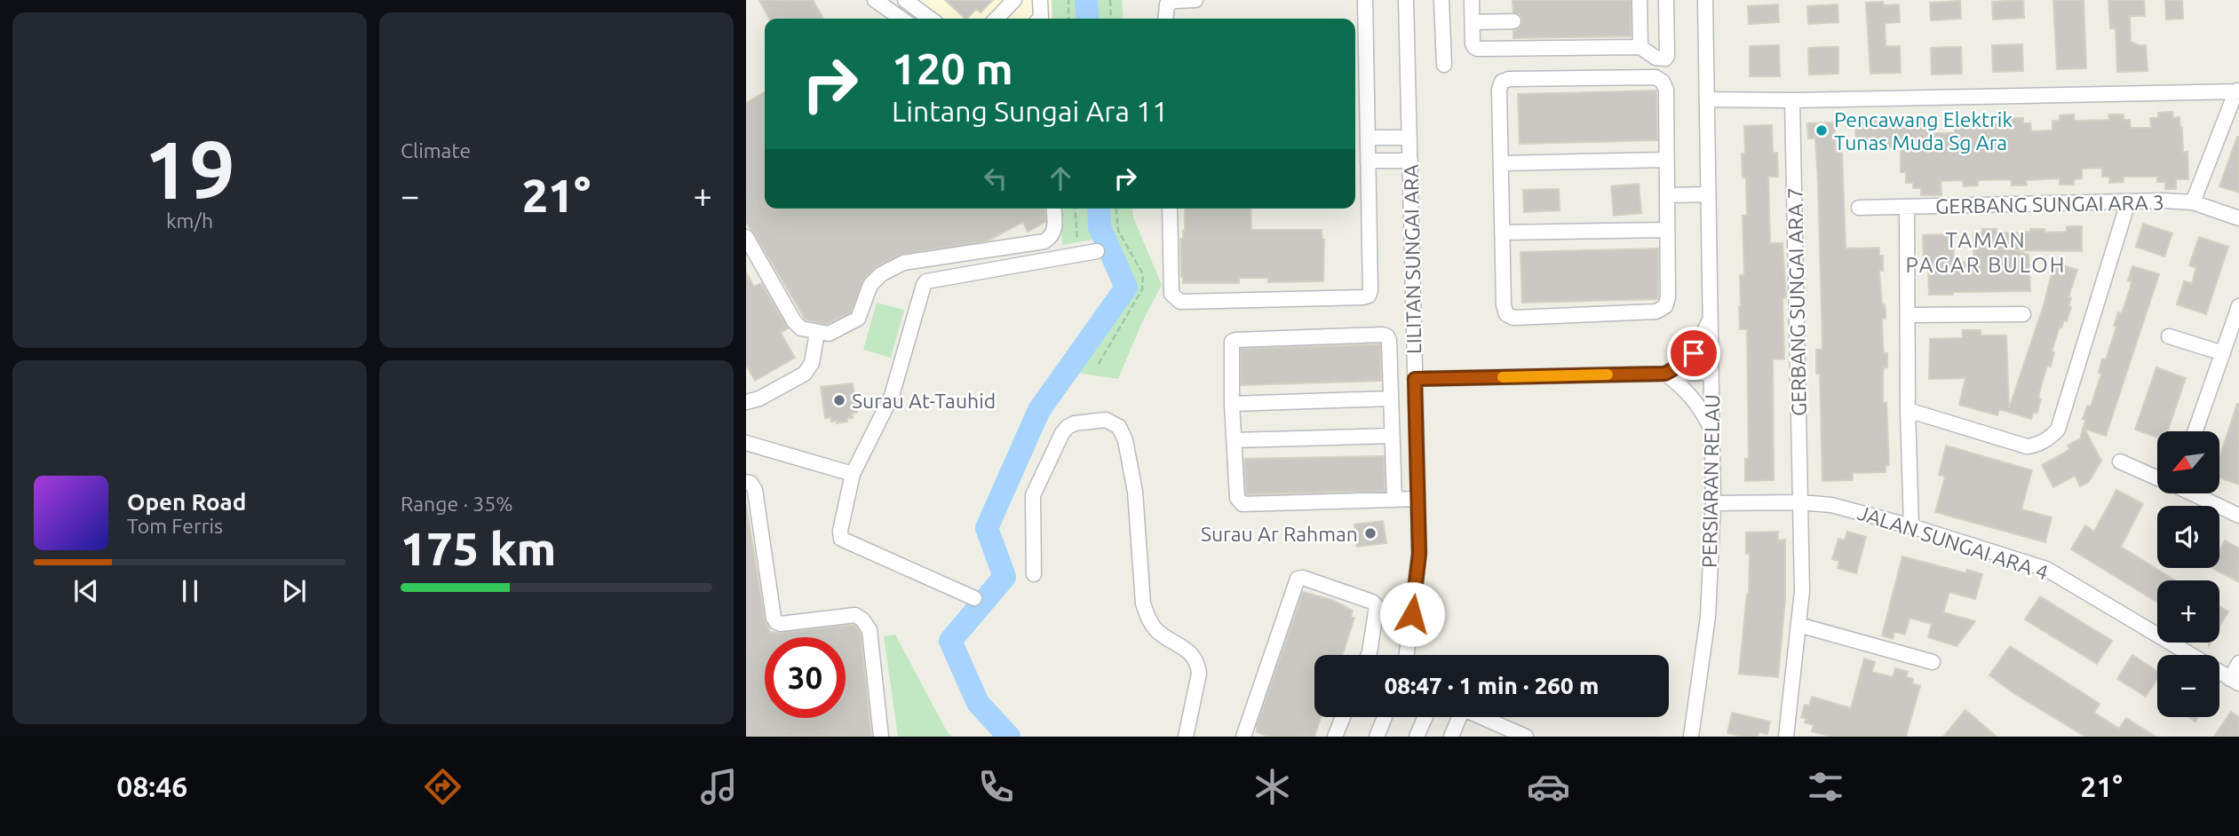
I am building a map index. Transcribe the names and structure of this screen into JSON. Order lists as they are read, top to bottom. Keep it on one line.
{"streets":{"street":["GERBANG SUNGAI ARA 3","LILITAN SUNGAI ARA","GERBANG SUNGAI ARA 7","PERSIARAN RELAU","JALAN SUNGAI ARA 4"]},"crossings":[["GERBANG SUNGAI ARA 7","JALAN SUNGAI ARA 4"],["PERSIARAN RELAU","JALAN SUNGAI ARA 4"]],"districts":["TAMAN PAGAR BULOH"],"places":["Pencawang Elektrik Tunas Muda Sg Ara","Surau At-Tauhid","Surau Ar Rahman"],"north":"bottom left","page":{"tile":[["19","km/h"],"Climate",["Range · 35%","175 km"]],"turn":["120 m","Lintang Sungai Ara 11"],"heat":["−","21°","+"],"map_buttons":["+","−"],"song":["Open Road","Tom Ferris"],"limit":"30","trip":"08:47 · 1 min · 260 m","tabs":["08:46","21°"]}}
